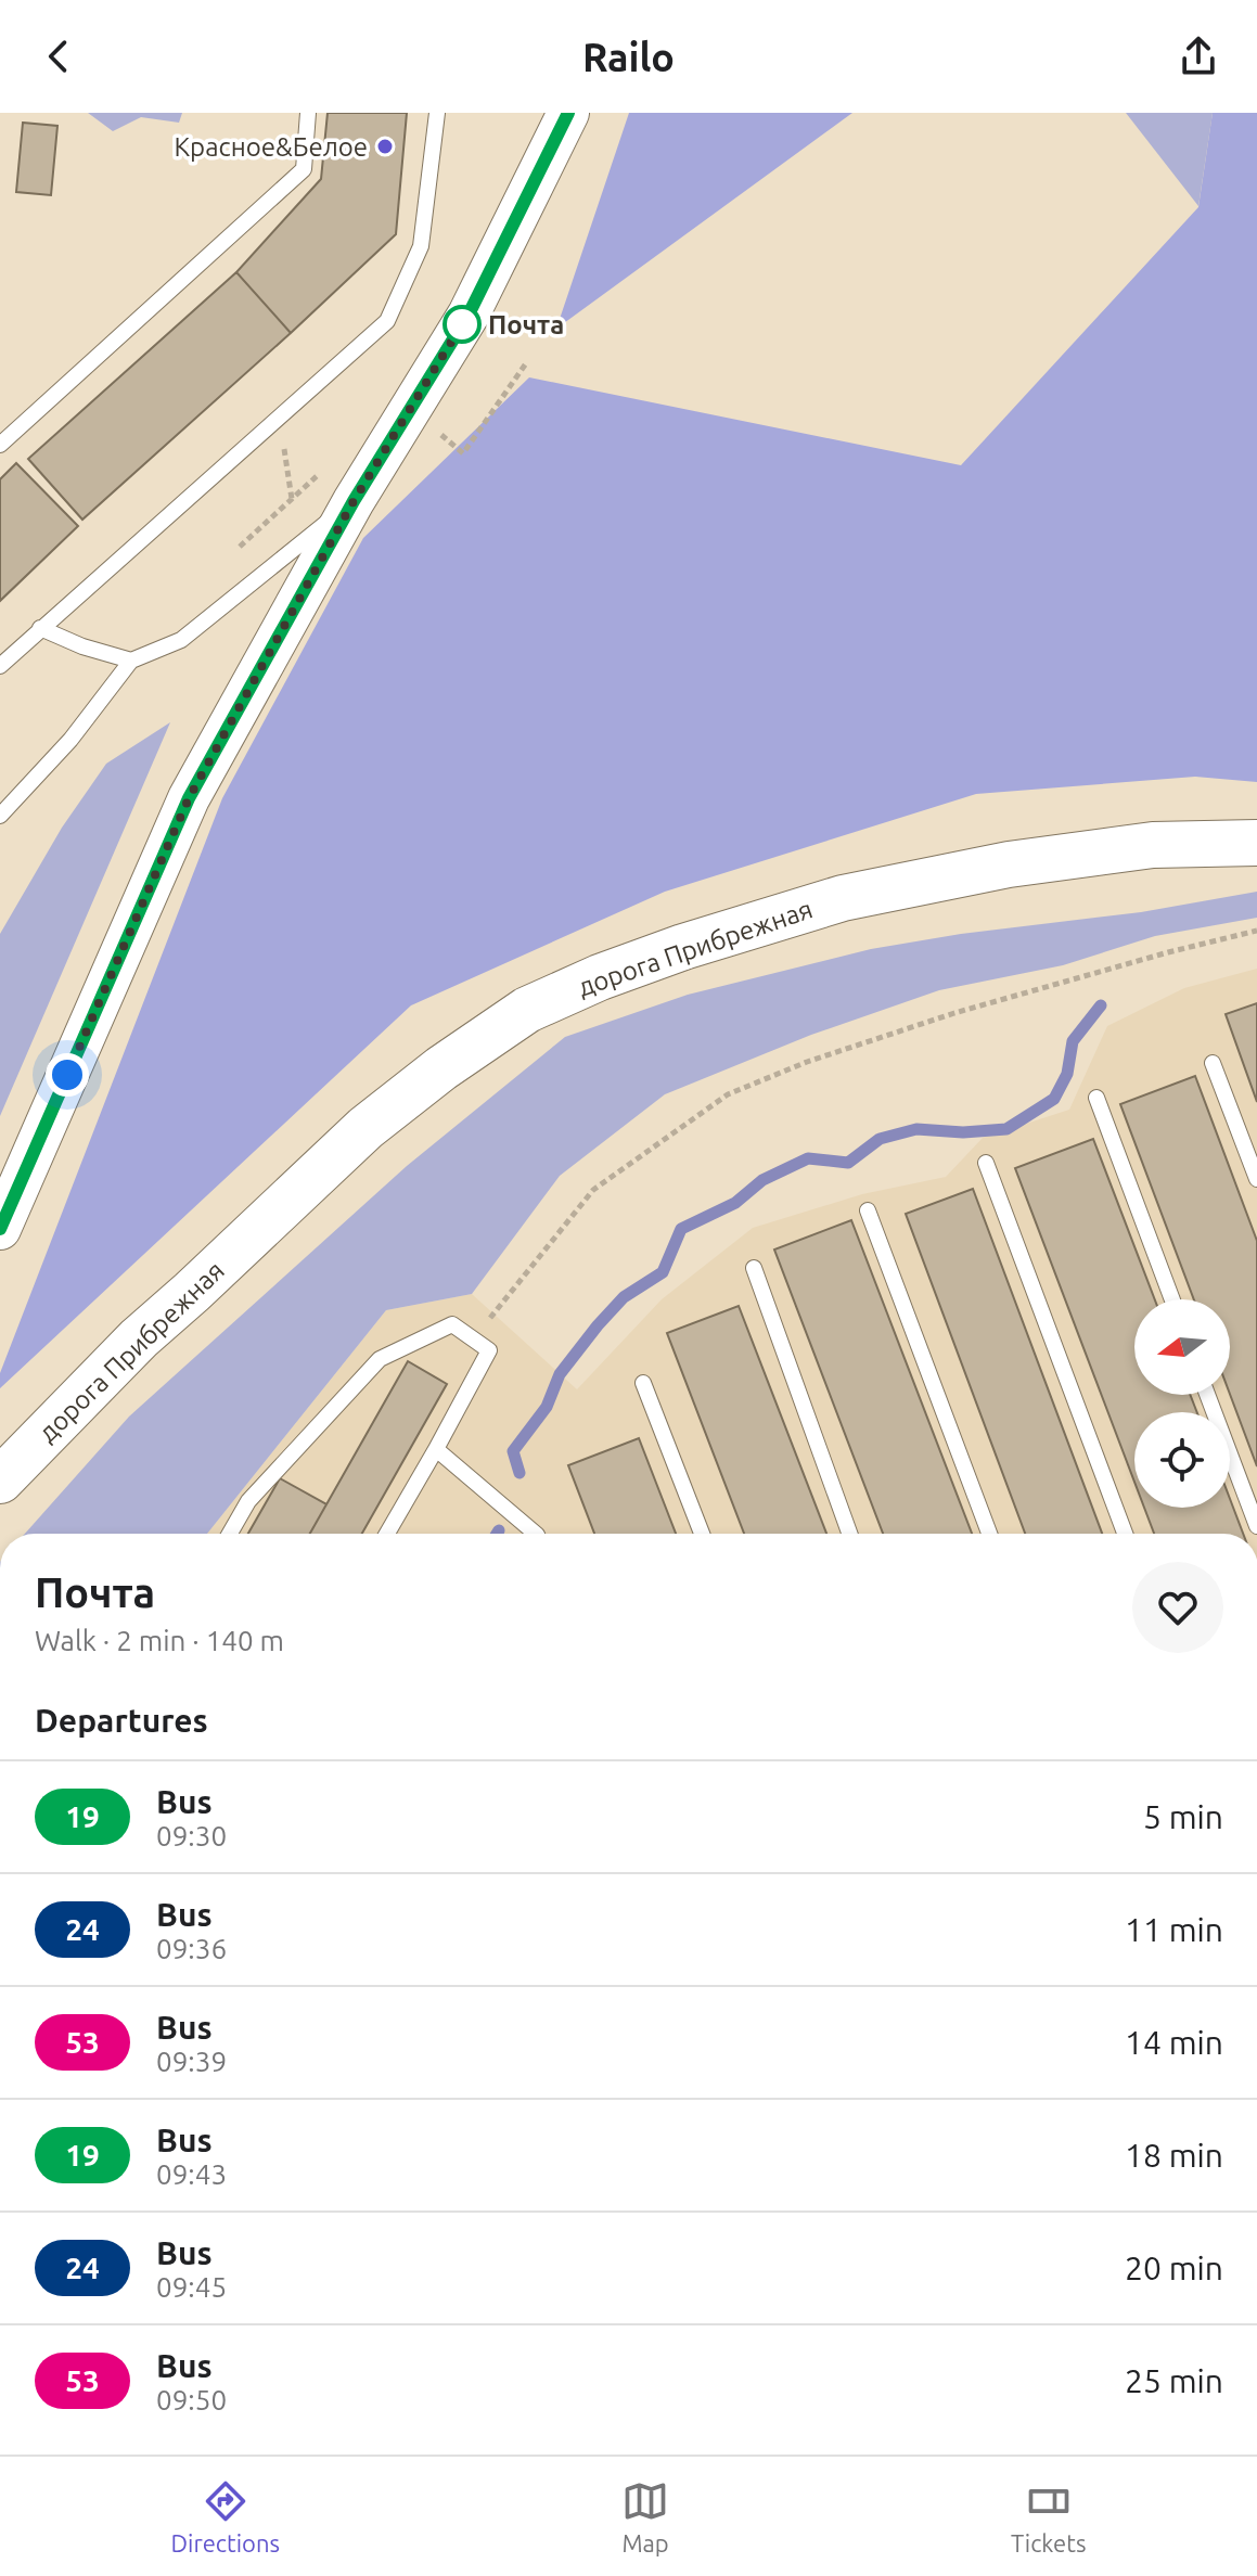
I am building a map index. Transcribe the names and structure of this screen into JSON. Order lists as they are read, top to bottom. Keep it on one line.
{"streets":{"main road":["дорога Прибрежная"]},"places":["Красное&Белое","Почта"],"lines":["bus line 19"],"north":"left","page":{"header":"Railo","heading":[["Почта","Walk · 2 min · 140 m"],"Departures"],"list":[{"mark":"19","name":"Bus","note":"09:30","value":"5 min"},{"mark":"24","name":"Bus","note":"09:36","value":"11 min"},{"mark":"53","name":"Bus","note":"09:39","value":"14 min"},{"mark":"19","name":"Bus","note":"09:43","value":"18 min"},{"mark":"24","name":"Bus","note":"09:45","value":"20 min"},{"mark":"53","name":"Bus","note":"09:50","value":"25 min"}],"tabs":["Directions","Map","Tickets"]}}
